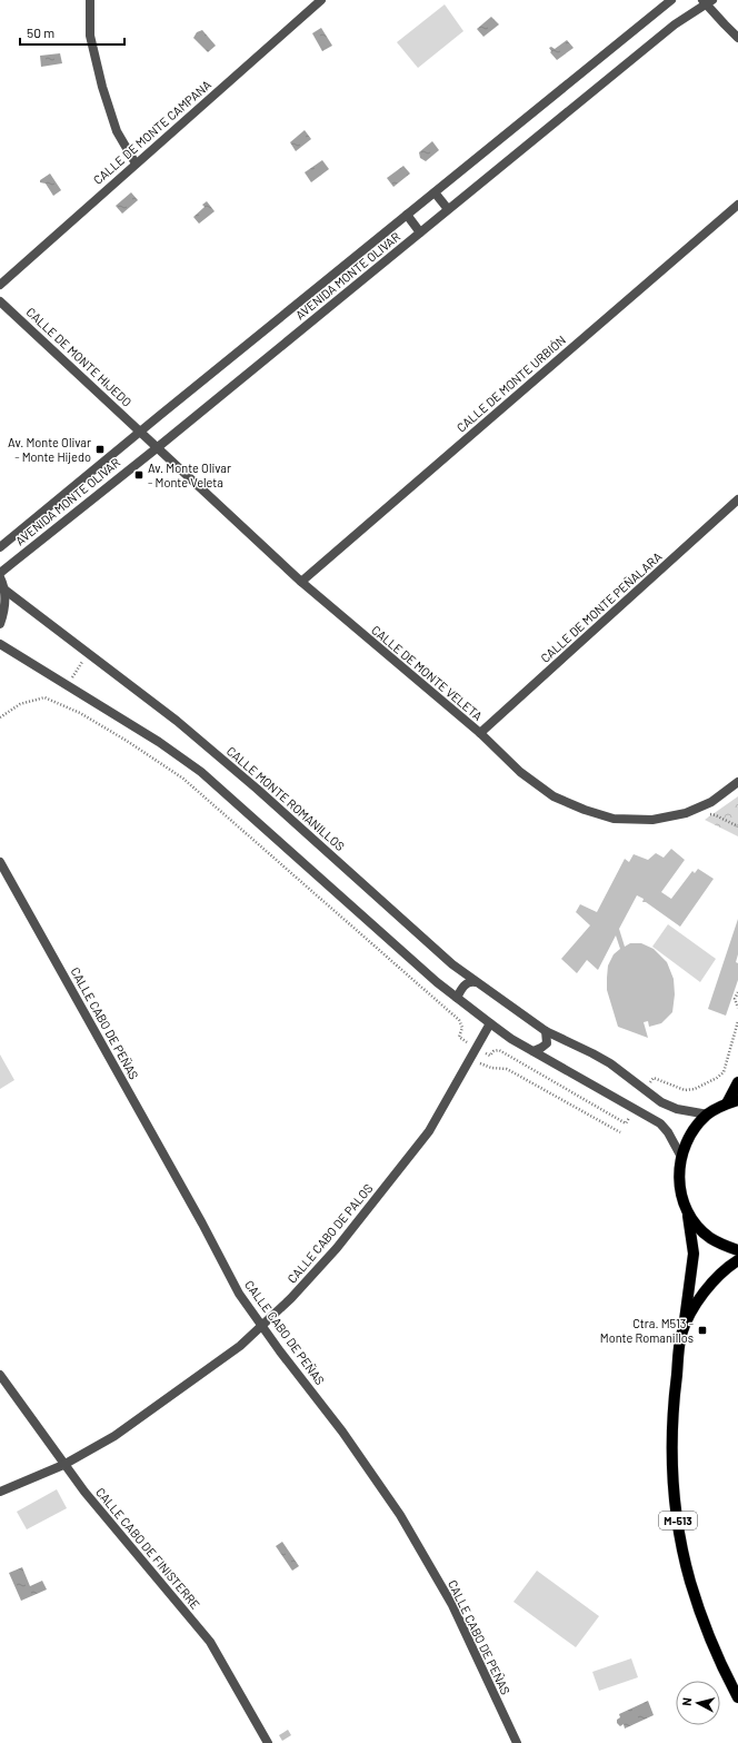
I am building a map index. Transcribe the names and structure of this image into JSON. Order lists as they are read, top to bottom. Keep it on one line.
{"streets":{"main road":["M-513"],"street":["CALLE DE MONTE CAMPANA","AVENIDA MONTE OLIVAR","CALLE DE MONTE HIJEDO","CALLE DE MONTE URBIÓN","CALLE DE MONTE PEÑALARA","CALLE DE MONTE VELETA","CALLE MONTE ROMANILLOS","CALLE CABO DE PEÑAS","CALLE CABO DE PALOS","CALLE CABO DE FINISTERRE"]},"crossings":[["AVENIDA MONTE OLIVAR","CALLE DE MONTE HIJEDO"],["AVENIDA MONTE OLIVAR","CALLE DE MONTE VELETA"],["CALLE DE MONTE HIJEDO","CALLE DE MONTE VELETA"],["CALLE DE MONTE URBIÓN","CALLE DE MONTE VELETA"],["CALLE DE MONTE PEÑALARA","CALLE DE MONTE VELETA"],["CALLE CABO DE PEÑAS","CALLE CABO DE PALOS"],["CALLE CABO DE PALOS","CALLE CABO DE FINISTERRE"]],"places":{"transit":["Av. Monte Olivar - Monte Hijedo","Av. Monte Olivar - Monte Veleta","Ctra. M513 - Monte Romanillos"]},"scale_bar":"50 m","north":"left"}
